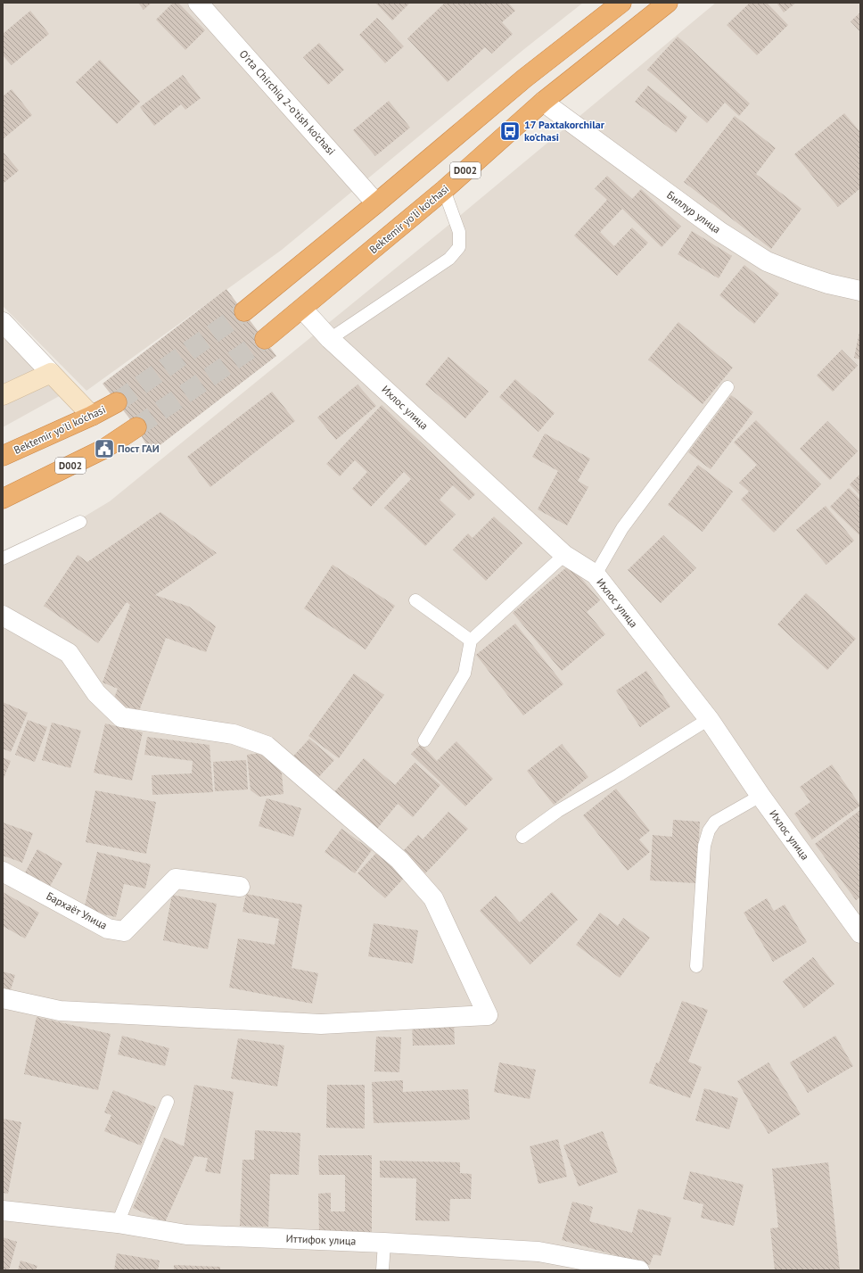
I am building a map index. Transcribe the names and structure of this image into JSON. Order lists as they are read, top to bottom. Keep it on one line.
{"streets":{"highway":["D002","Bektemir yo'li ko'chasi"],"street":["O'rta Chirchiq 2-o'tish ko'chasi","Биллур улица","Ихлос улица","Бархаёт Улица","Иттифок улица"]},"crossings":[["Биллур улица","Bektemir yo'li ko'chasi"],["Bektemir yo'li ko'chasi","Ихлос улица"]],"places":{"bus stop":["17 Paxtakorchilar ko'chasi"],"public building":["Пост ГАИ"]}}
